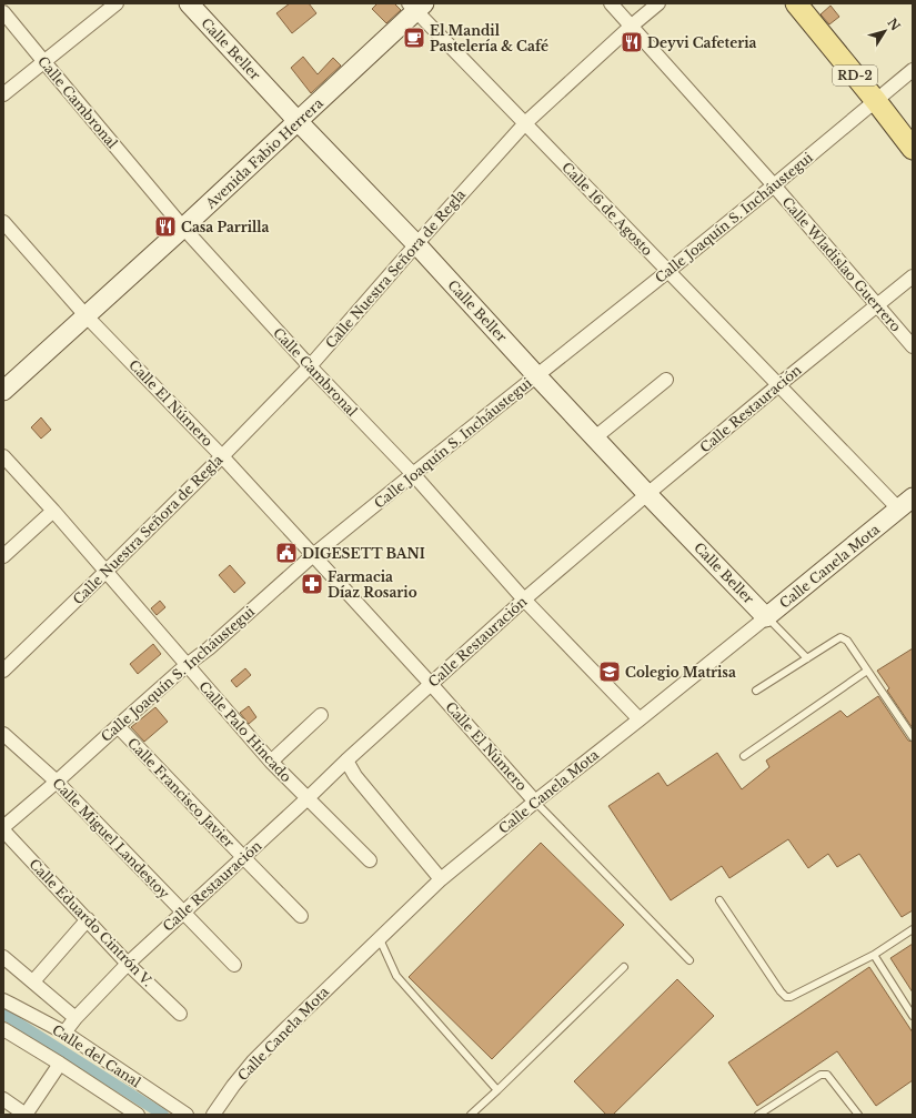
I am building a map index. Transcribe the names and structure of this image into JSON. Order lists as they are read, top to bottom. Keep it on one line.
{"streets":{"main road":["Calle Beller","RD-2","Avenida Fabio Herrera","Calle Canela Mota"],"street":["Calle Cambronal","Calle 16 de Agosto","Calle Joaquín S. Incháustegui","Calle Wladislao Guerrero","Calle Nuestra Señora de Regla","Calle El Número","Calle Restauración","Calle Palo Hincado","Calle Francisco Javier","Calle Miguel Landestoy","Calle Eduardo Cintrón V.","Calle del Canal"]},"crossings":[["Calle Beller","Avenida Fabio Herrera"],["Calle Beller","Calle Joaquín S. Incháustegui"],["Calle Beller","Calle Nuestra Señora de Regla"],["Calle Beller","Calle Restauración"],["Calle Beller","Calle Canela Mota"],["RD-2","Calle Joaquín S. Incháustegui"],["Calle Cambronal","Avenida Fabio Herrera"],["Calle Cambronal","Calle Joaquín S. Incháustegui"],["Calle Cambronal","Calle Nuestra Señora de Regla"],["Calle Cambronal","Calle Restauración"],["Calle Cambronal","Calle Canela Mota"],["Avenida Fabio Herrera","Calle 16 de Agosto"],["Avenida Fabio Herrera","Calle El Número"],["Calle 16 de Agosto","Calle Joaquín S. Incháustegui"],["Calle 16 de Agosto","Calle Nuestra Señora de Regla"],["Calle 16 de Agosto","Calle Restauración"],["Calle 16 de Agosto","Calle Canela Mota"],["Calle Joaquín S. Incháustegui","Calle Wladislao Guerrero"],["Calle Joaquín S. Incháustegui","Calle El Número"],["Calle Joaquín S. Incháustegui","Calle Palo Hincado"],["Calle Joaquín S. Incháustegui","Calle Francisco Javier"],["Calle Joaquín S. Incháustegui","Calle Miguel Landestoy"],["Calle Joaquín S. Incháustegui","Calle Eduardo Cintrón V."],["Calle Wladislao Guerrero","Calle Nuestra Señora de Regla"],["Calle Wladislao Guerrero","Calle Restauración"],["Calle Nuestra Señora de Regla","Calle El Número"],["Calle Nuestra Señora de Regla","Calle Palo Hincado"],["Calle El Número","Calle Restauración"],["Calle El Número","Calle Canela Mota"],["Calle Restauración","Calle Palo Hincado"],["Calle Restauración","Calle Francisco Javier"],["Calle Restauración","Calle Miguel Landestoy"],["Calle Restauración","Calle Eduardo Cintrón V."],["Calle Restauración","Calle del Canal"]],"places":{"cafe":["El Mandil Pastelería & Café"],"restaurant":["Deyvi Cafeteria","Casa Parrilla"],"public building":["DIGESETT BANI"],"pharmacy":["Farmacia Díaz Rosario"],"school or university":["Colegio Matrisa"]},"north":"top right"}
